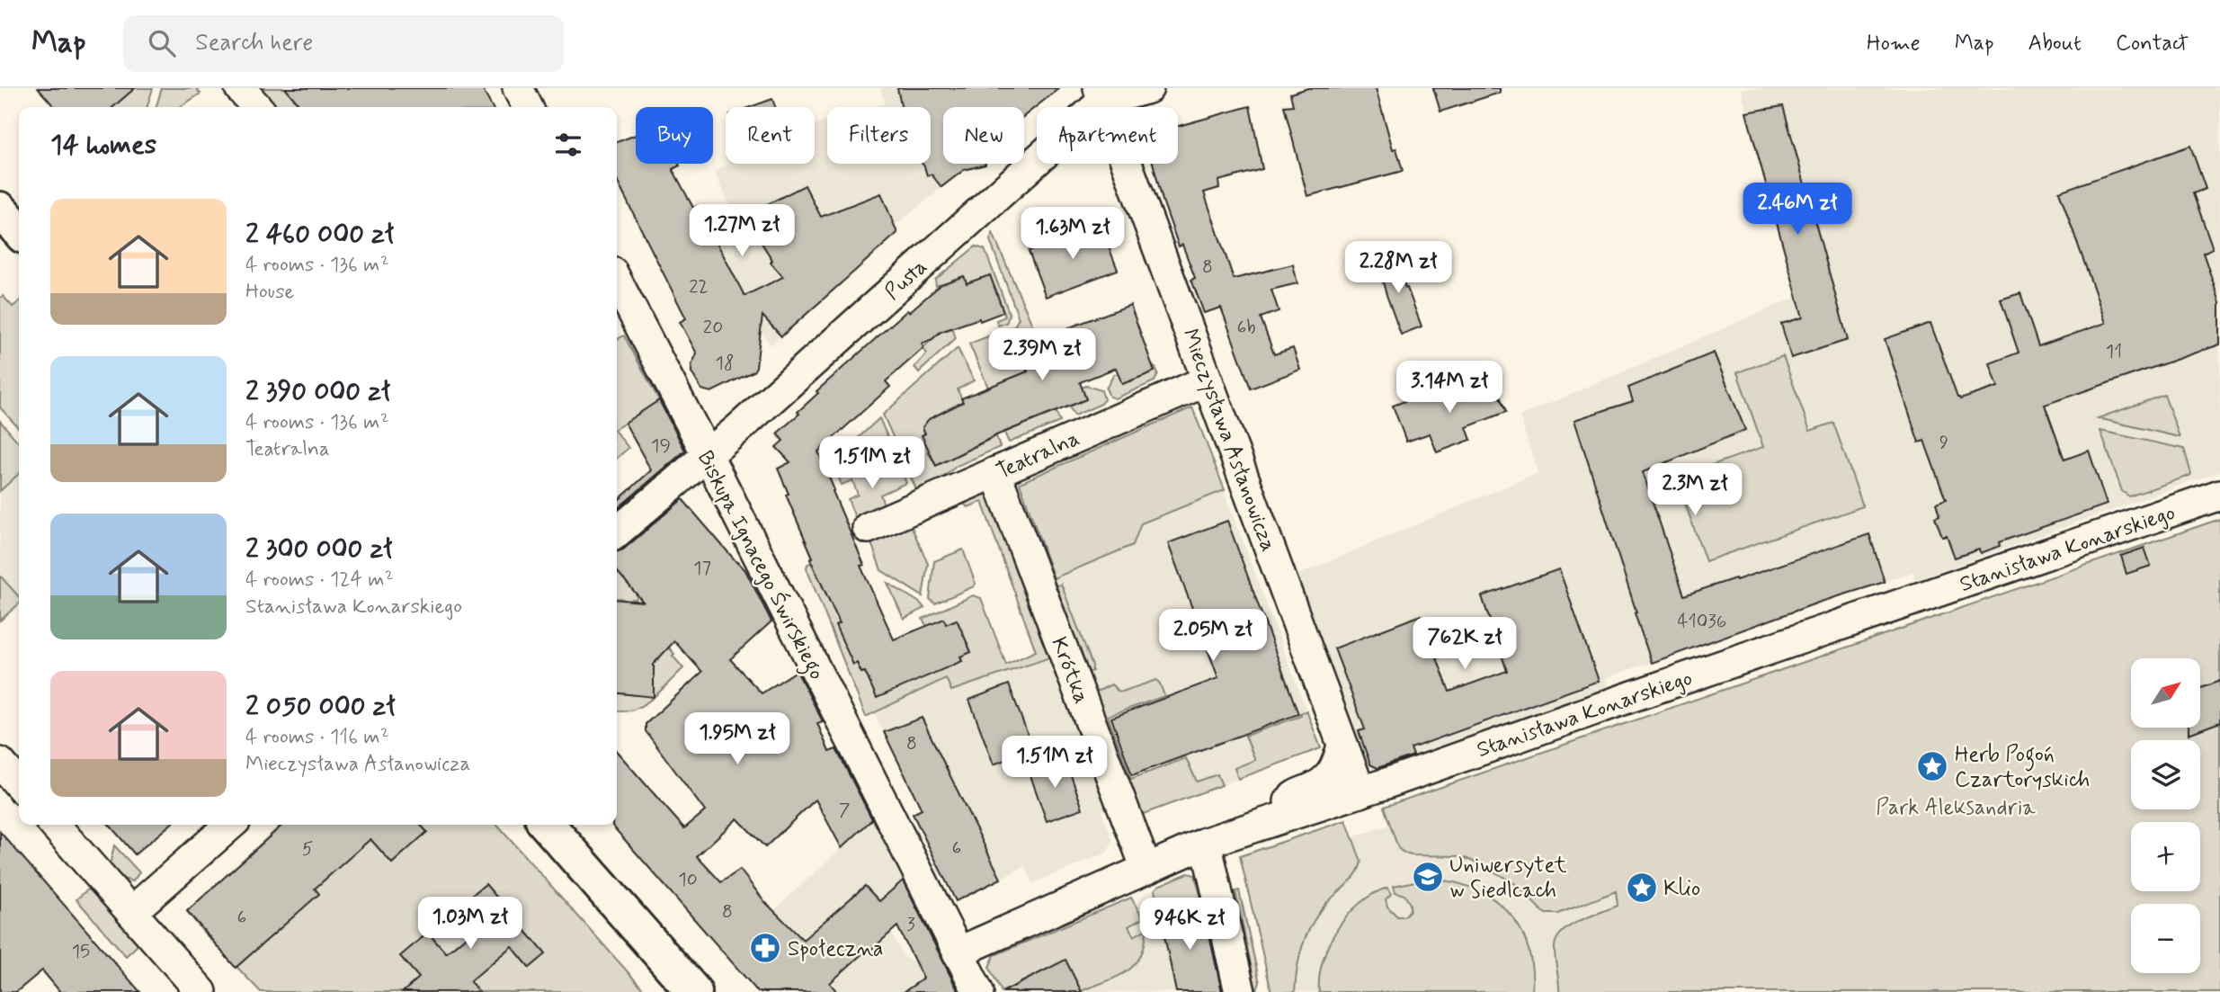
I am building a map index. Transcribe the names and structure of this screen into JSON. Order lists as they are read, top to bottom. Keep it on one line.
{"streets":{"street":["Pusta","Mieczysława Asłanowicza","Teatralna","Stanisława Konarskiego","Biskupa Ignacego Świrskiego","Krótka"]},"crossings":[["Pusta","Mieczysława Asłanowicza"],["Pusta","Biskupa Ignacego Świrskiego"],["Mieczysława Asłanowicza","Teatralna"],["Mieczysława Asłanowicza","Stanisława Konarskiego"],["Teatralna","Krótka"],["Stanisława Konarskiego","Biskupa Ignacego Świrskiego"],["Stanisława Konarskiego","Krótka"]],"parks":["Park Aleksandria"],"places":{"place":["Herb Pogoń Czartoryskich","Klio"],"school or university":["Uniwersytet w Siedlcach"],"pharmacy":["Społeczna"]},"house_numbers":["8","22","20","6b","11","18","9","19","17","41036","8","7","6","5","10","8","6","3","15"],"north":"top right","page":{"header":"Map","search":"Search here","nav":["Home","Map","About","Contact"],"chip":["Buy","Rent","Filters","New","Apartment"],"heading":"14 homes","price":["2.46M zł","1.27M zł","1.63M zł","2.28M zł","2.39M zł","3.14M zł","1.51M zł","2.3M zł","2.05M zł","762K zł","1.95M zł","1.51M zł","1.03M zł","946K zł"],"list":[{"name":"2 460 000 zł","note":"4 rooms · 136 m² · House"},{"name":"2 390 000 zł","note":"4 rooms · 136 m² · Teatralna"},{"name":"2 300 000 zł","note":"4 rooms · 124 m² · Stanisława Konarskiego"},{"name":"2 050 000 zł","note":"4 rooms · 116 m² · Mieczysława Asłanowicza"}],"map_buttons":["+","−"]}}
